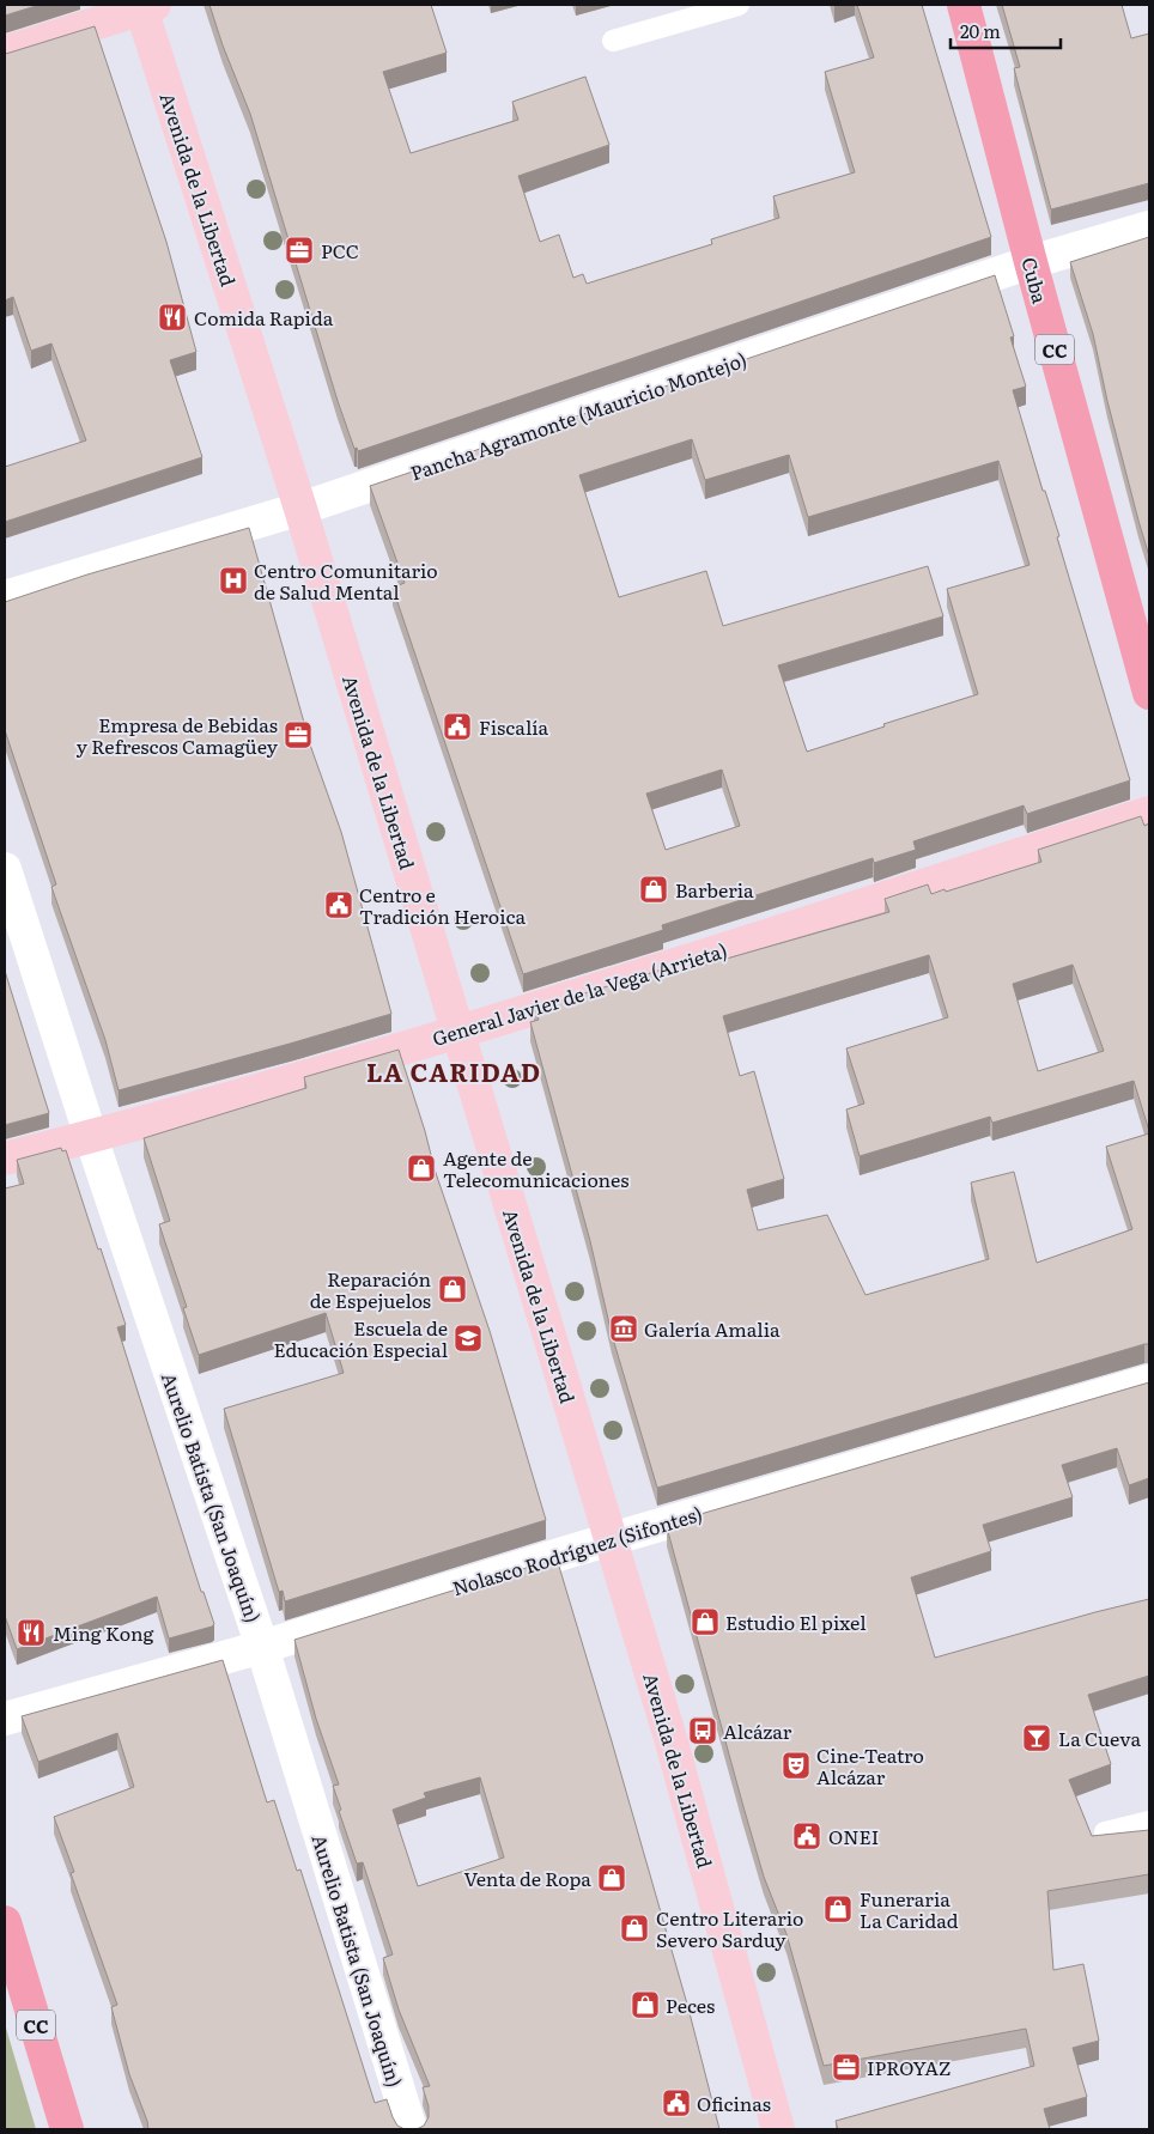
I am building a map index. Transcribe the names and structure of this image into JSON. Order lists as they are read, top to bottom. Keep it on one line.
{"streets":{"main road":["Avenida de la Libertad","Cuba","CC","General Javier de la Vega (Arrieta)"],"street":["Pancha Agramonte (Mauricio Montejo)","Aurelio Batista (San Joaquín)","Nolasco Rodríguez (Sifontes)"]},"crossings":[["Avenida de la Libertad","Pancha Agramonte (Mauricio Montejo)"],["Avenida de la Libertad","General Javier de la Vega (Arrieta)"],["Avenida de la Libertad","Nolasco Rodríguez (Sifontes)"],["Cuba","Pancha Agramonte (Mauricio Montejo)"],["General Javier de la Vega (Arrieta)","Aurelio Batista (San Joaquín)"],["Aurelio Batista (San Joaquín)","Nolasco Rodríguez (Sifontes)"]],"districts":["LA CARIDAD"],"places":{"office":["PCC","Empresa de Bebidas y Refrescos Camagüey","IPROYAZ"],"restaurant":["Comida Rapida","Ming Kong"],"hospital":["Centro Comunitario de Salud Mental"],"public building":["Fiscalía","Centro e Tradición Heroica","ONEI","Oficinas"],"shop":["Barberia","Agente de Telecomunicaciones","Reparación de Espejuelos","Estudio El pixel","Venta de Ropa","Funeraria La Caridad","Centro Literario Severo Sarduy","Peces"],"museum":["Galería Amalia"],"school or university":["Escuela de Educación Especial"],"bus stop":["Alcázar"],"bar":["La Cueva"],"theatre":["Cine-Teatro Alcázar"]},"scale_bar":"20 m"}
